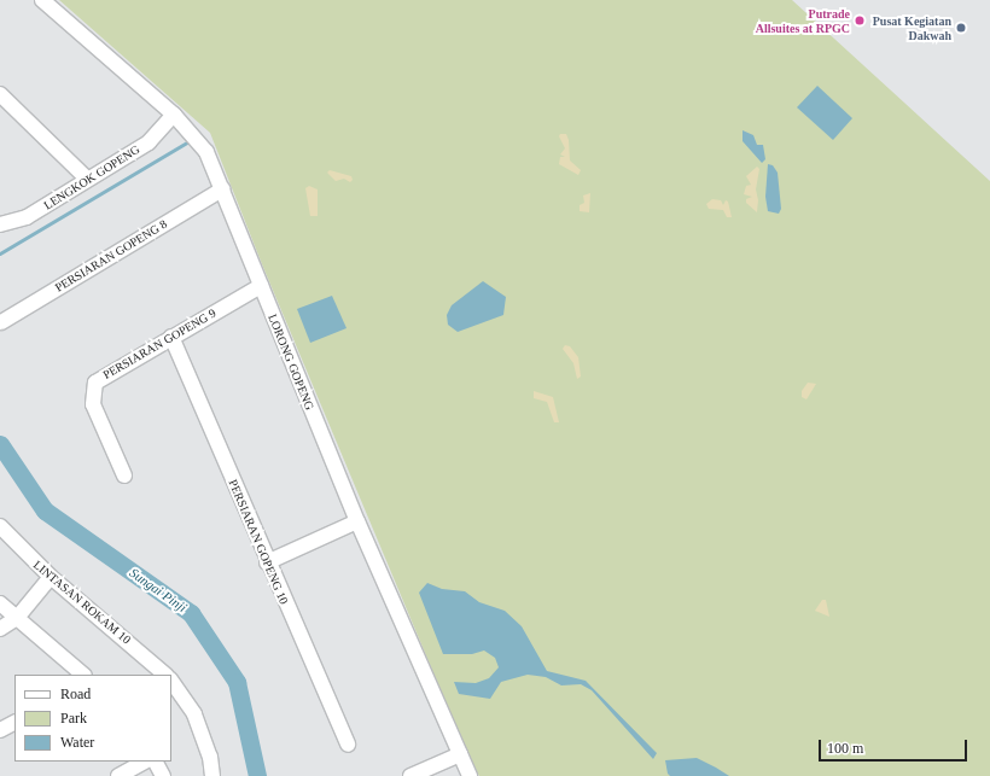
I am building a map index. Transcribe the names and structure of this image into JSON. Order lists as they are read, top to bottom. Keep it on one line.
{"streets":{"street":["LENGKOK GOPENG","PERSIARAN GOPENG 8","PERSIARAN GOPENG 9","LORONG GOPENG","PERSIARAN GOPENG 10","LINTASAN ROKAM 10"]},"crossings":[["LENGKOK GOPENG","LORONG GOPENG"],["PERSIARAN GOPENG 8","LORONG GOPENG"],["PERSIARAN GOPENG 9","LORONG GOPENG"],["PERSIARAN GOPENG 9","PERSIARAN GOPENG 10"]],"water":["Sungai Pinji"],"places":["Putrade Allsuites at RPGC","Pusat Kegiatan Dakwah"],"legend":["Road","Park","Water"],"scale_bar":"100 m"}
